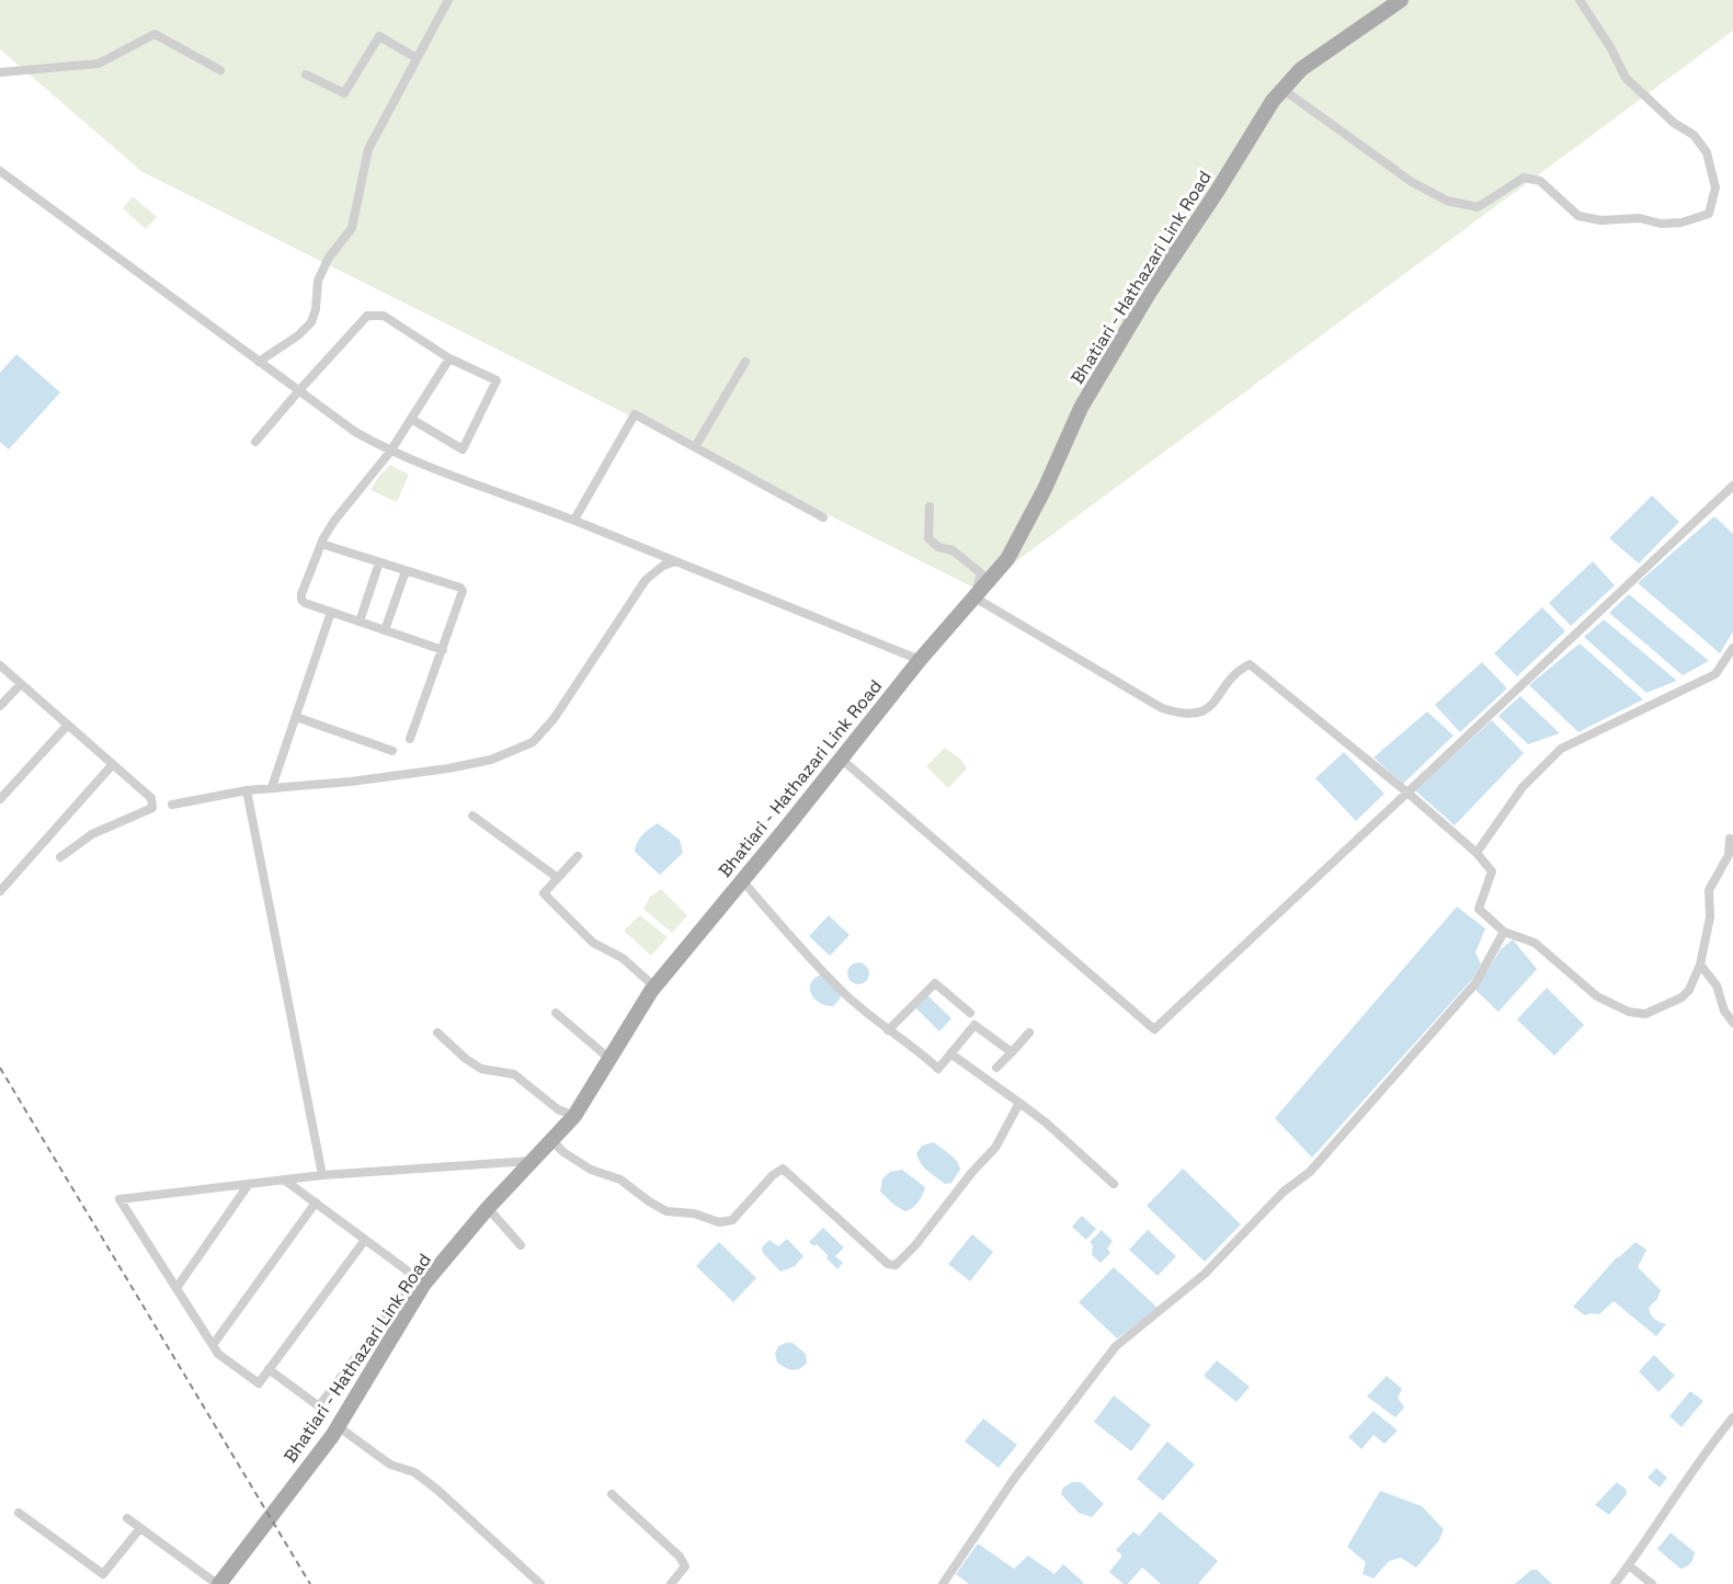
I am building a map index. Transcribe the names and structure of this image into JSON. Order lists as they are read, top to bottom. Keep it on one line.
{"streets":{"main road":["Bhatiari - Hathazari Link Road"]}}
